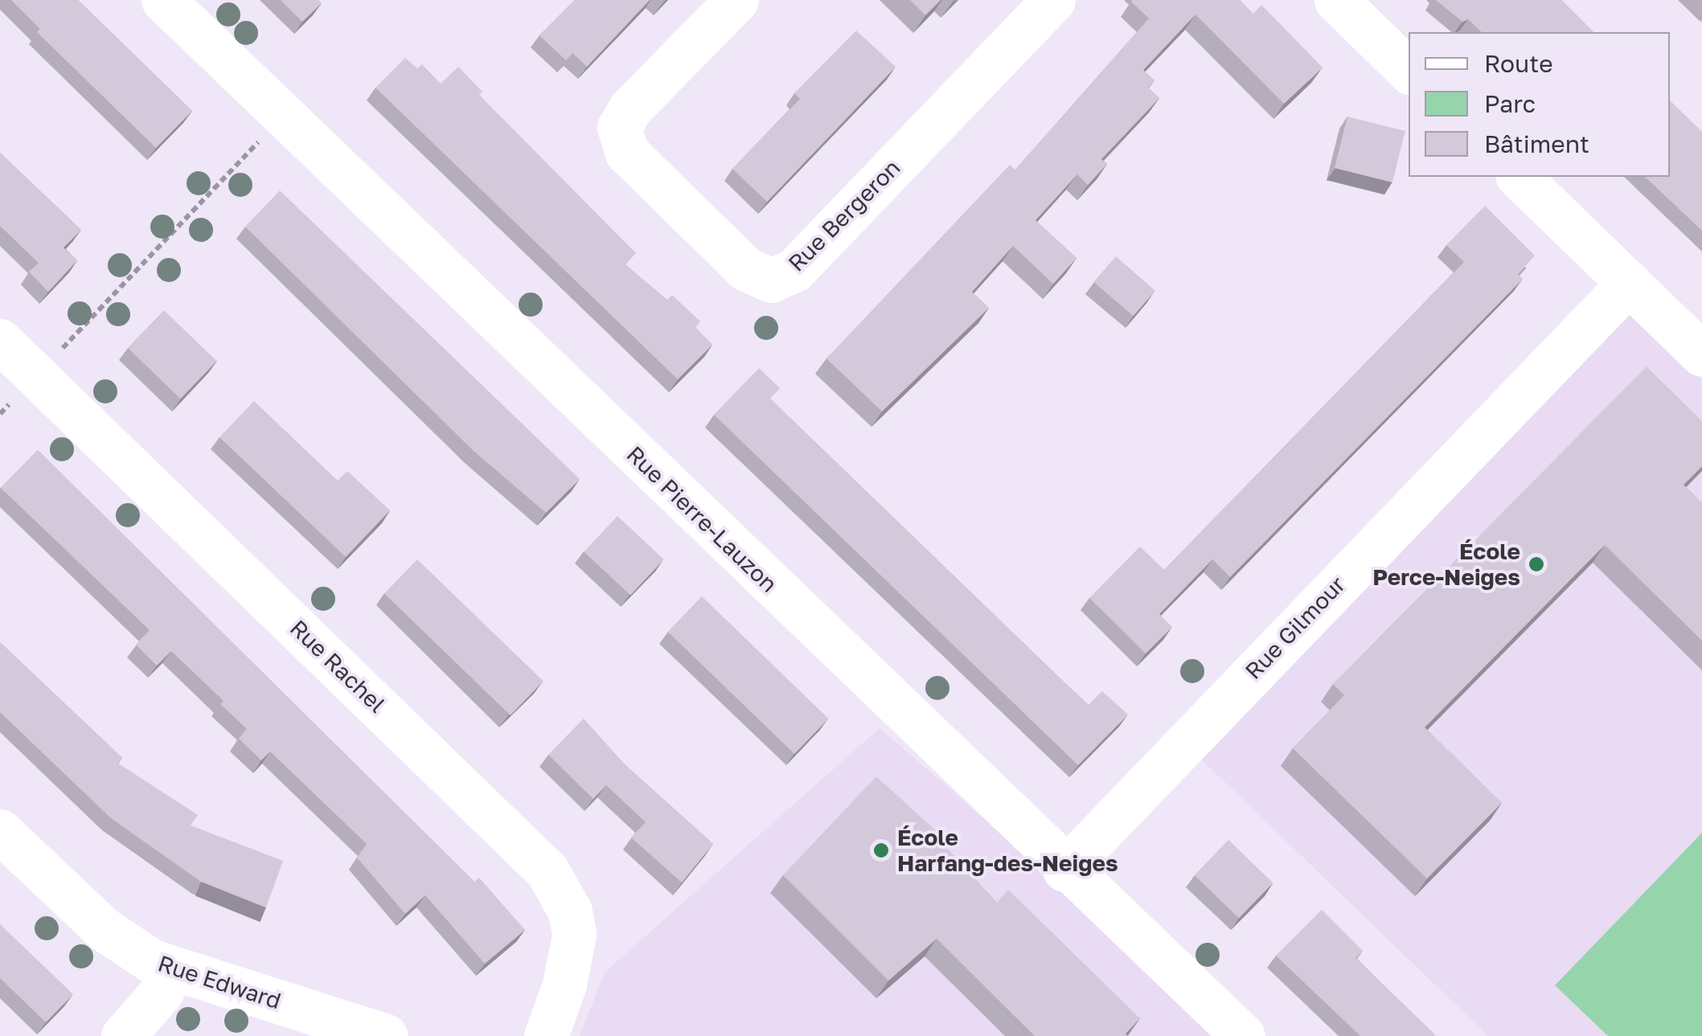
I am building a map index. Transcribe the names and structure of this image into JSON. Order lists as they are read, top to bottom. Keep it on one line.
{"streets":{"street":["Rue Bergeron","Rue Pierre-Lauzon","Rue Gilmour","Rue Rachel","Rue Edward"]},"crossings":[["Rue Pierre-Lauzon","Rue Gilmour"]],"places":["École Perce-Neiges","École Harfang-des-Neiges"],"legend":["Route","Parc","Bâtiment"]}
